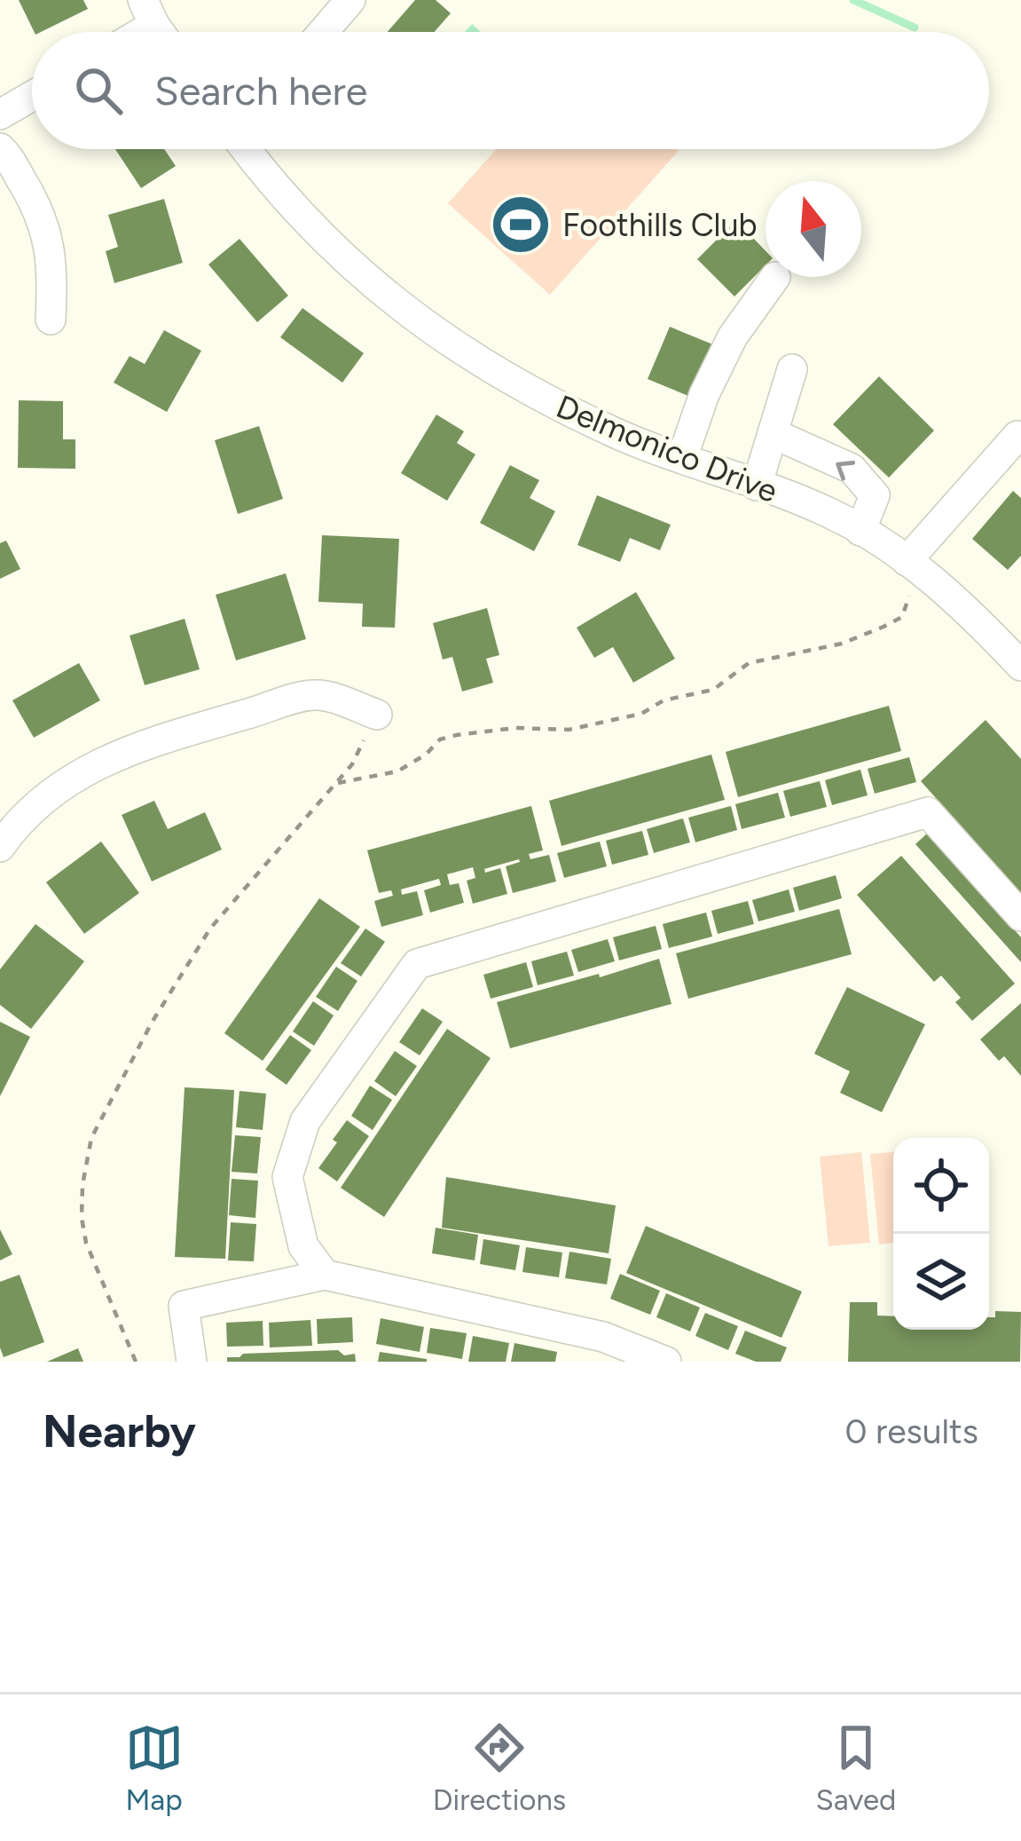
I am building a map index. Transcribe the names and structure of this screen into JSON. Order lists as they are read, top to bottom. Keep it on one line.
{"streets":{"street":["Delmonico Drive"]},"places":{"sports":["Foothills Club"]},"north":"top","page":{"search":"Search here","heading":["Nearby","0 results"],"nav":["Map","Directions","Saved"]}}
